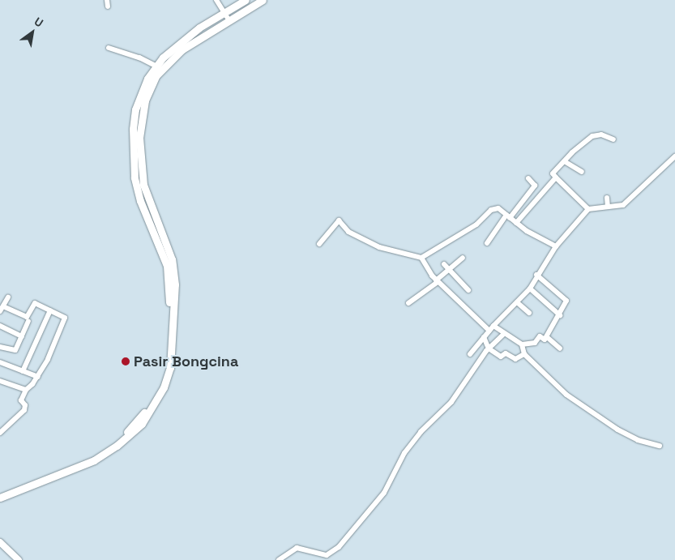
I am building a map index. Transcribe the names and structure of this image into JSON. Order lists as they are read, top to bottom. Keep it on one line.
{"places":["Pasir Bongcina"],"north":"top right"}
